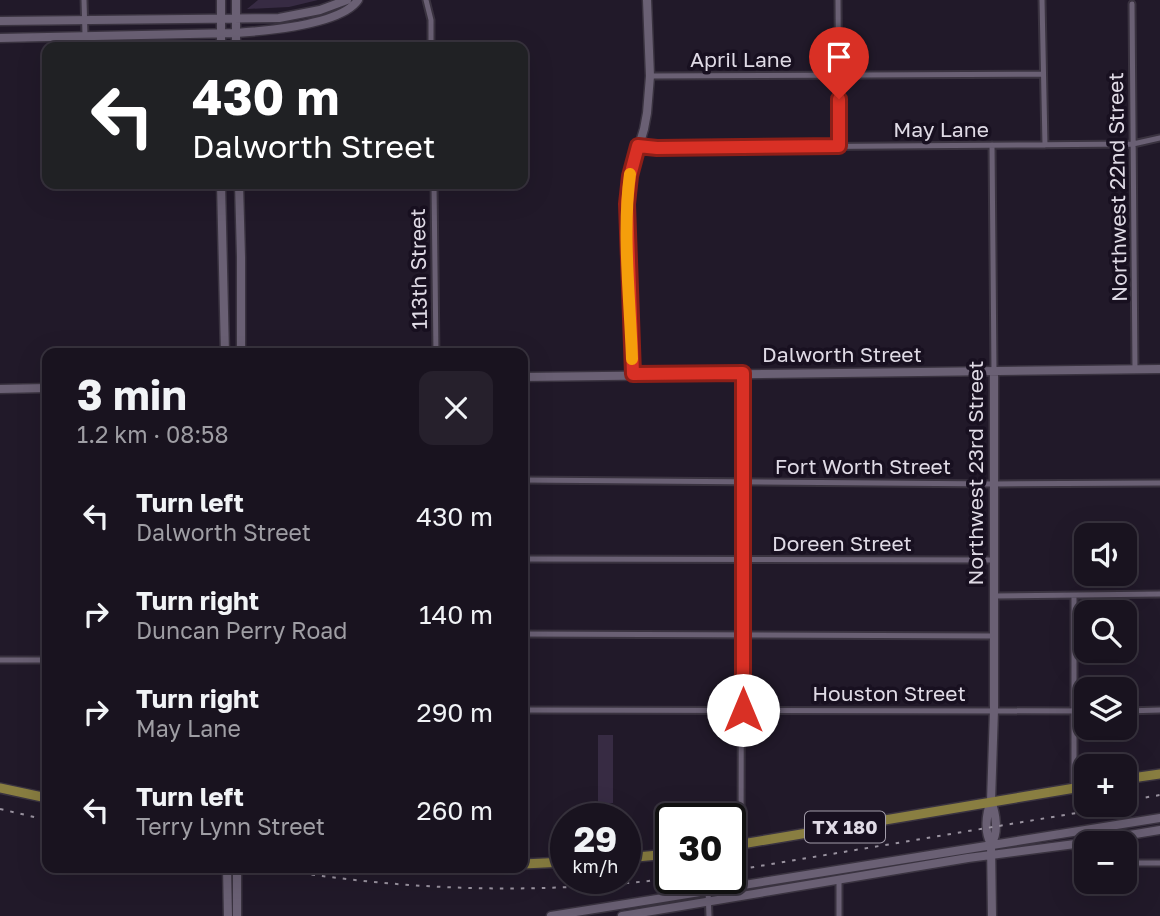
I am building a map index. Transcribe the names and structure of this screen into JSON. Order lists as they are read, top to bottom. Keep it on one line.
{"streets":{"main road":["Dalworth Street","Northwest 23rd Street","TX 180"],"street":["April Lane","May Lane","Northwest 22nd Street","113th Street","Fort Worth Street","Doreen Street","Houston Street"]},"crossings":[["May Lane","Northwest 22nd Street"],["May Lane","Northwest 23rd Street"],["Northwest 22nd Street","Dalworth Street"],["Dalworth Street","Northwest 23rd Street"],["Fort Worth Street","Northwest 23rd Street"],["Northwest 23rd Street","Doreen Street"],["Northwest 23rd Street","Houston Street"],["Northwest 23rd Street","TX 180"]],"page":{"turn":["430 m","Dalworth Street"],"heading":["3 min","1.2 km · 08:58"],"list":[{"name":"Turn left","note":"Dalworth Street","value":"430 m"},{"name":"Turn right","note":"Duncan Perry Road","value":"140 m"},{"name":"Turn right","note":"May Lane","value":"290 m"},{"name":"Turn left","note":"Terry Lynn Street","value":"260 m"}],"map_buttons":["+","−"],"speed":"29 km/h","limit":"30"}}
